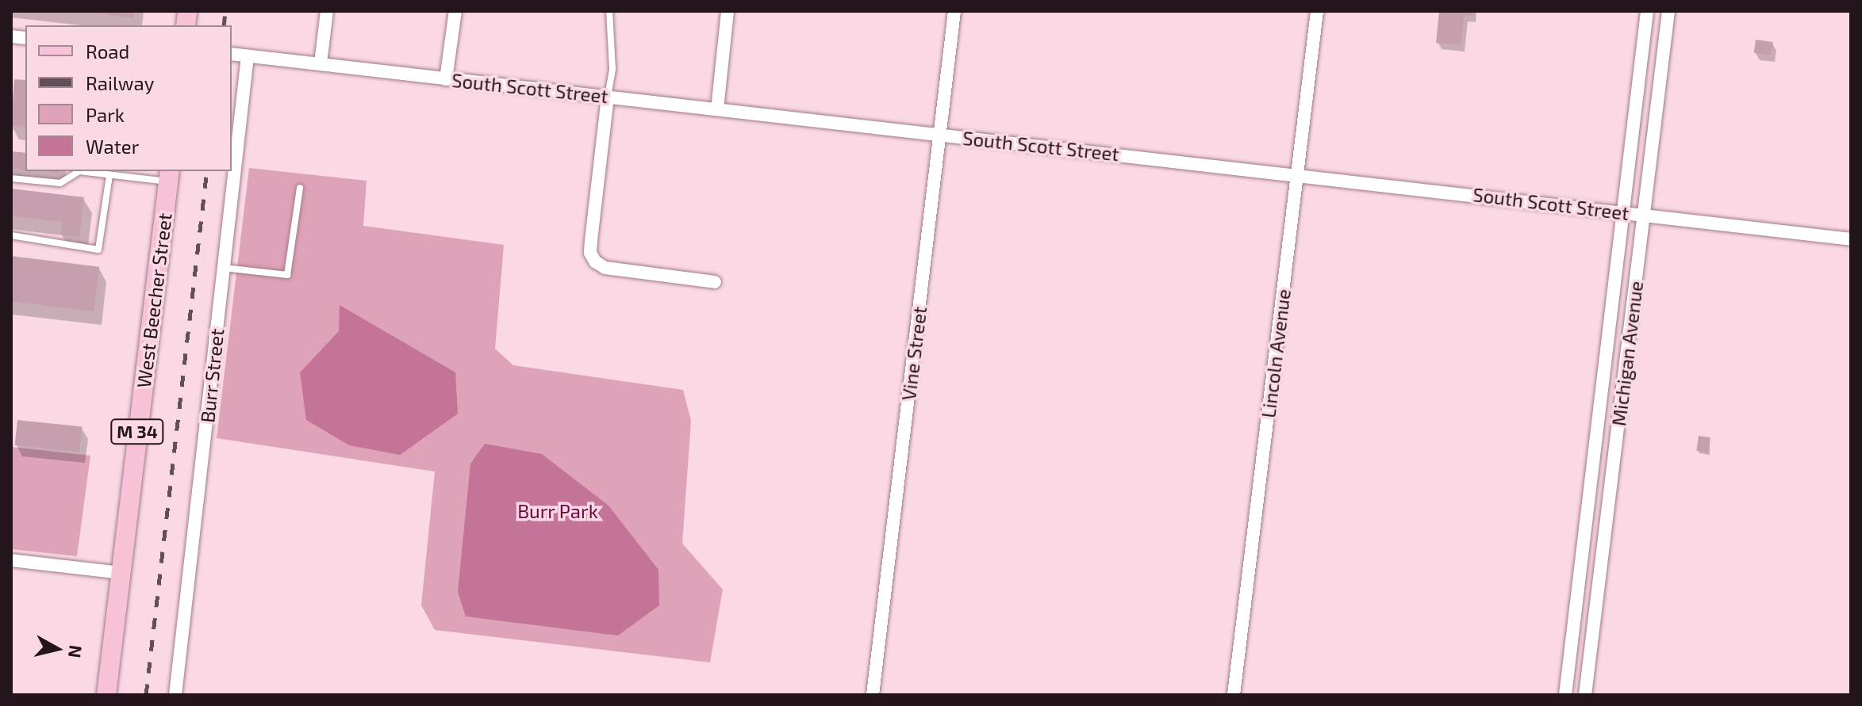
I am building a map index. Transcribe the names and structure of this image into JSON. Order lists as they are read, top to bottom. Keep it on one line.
{"streets":{"main road":["West Beecher Street","M 34"],"street":["South Scott Street","Vine Street","Lincoln Avenue","Michigan Avenue","Burr Street"]},"crossings":[["South Scott Street","Vine Street"],["South Scott Street","Lincoln Avenue"],["South Scott Street","Michigan Avenue"],["South Scott Street","Burr Street"]],"parks":["Burr Park"],"legend":["Road","Railway","Park","Water"],"north":"right"}
